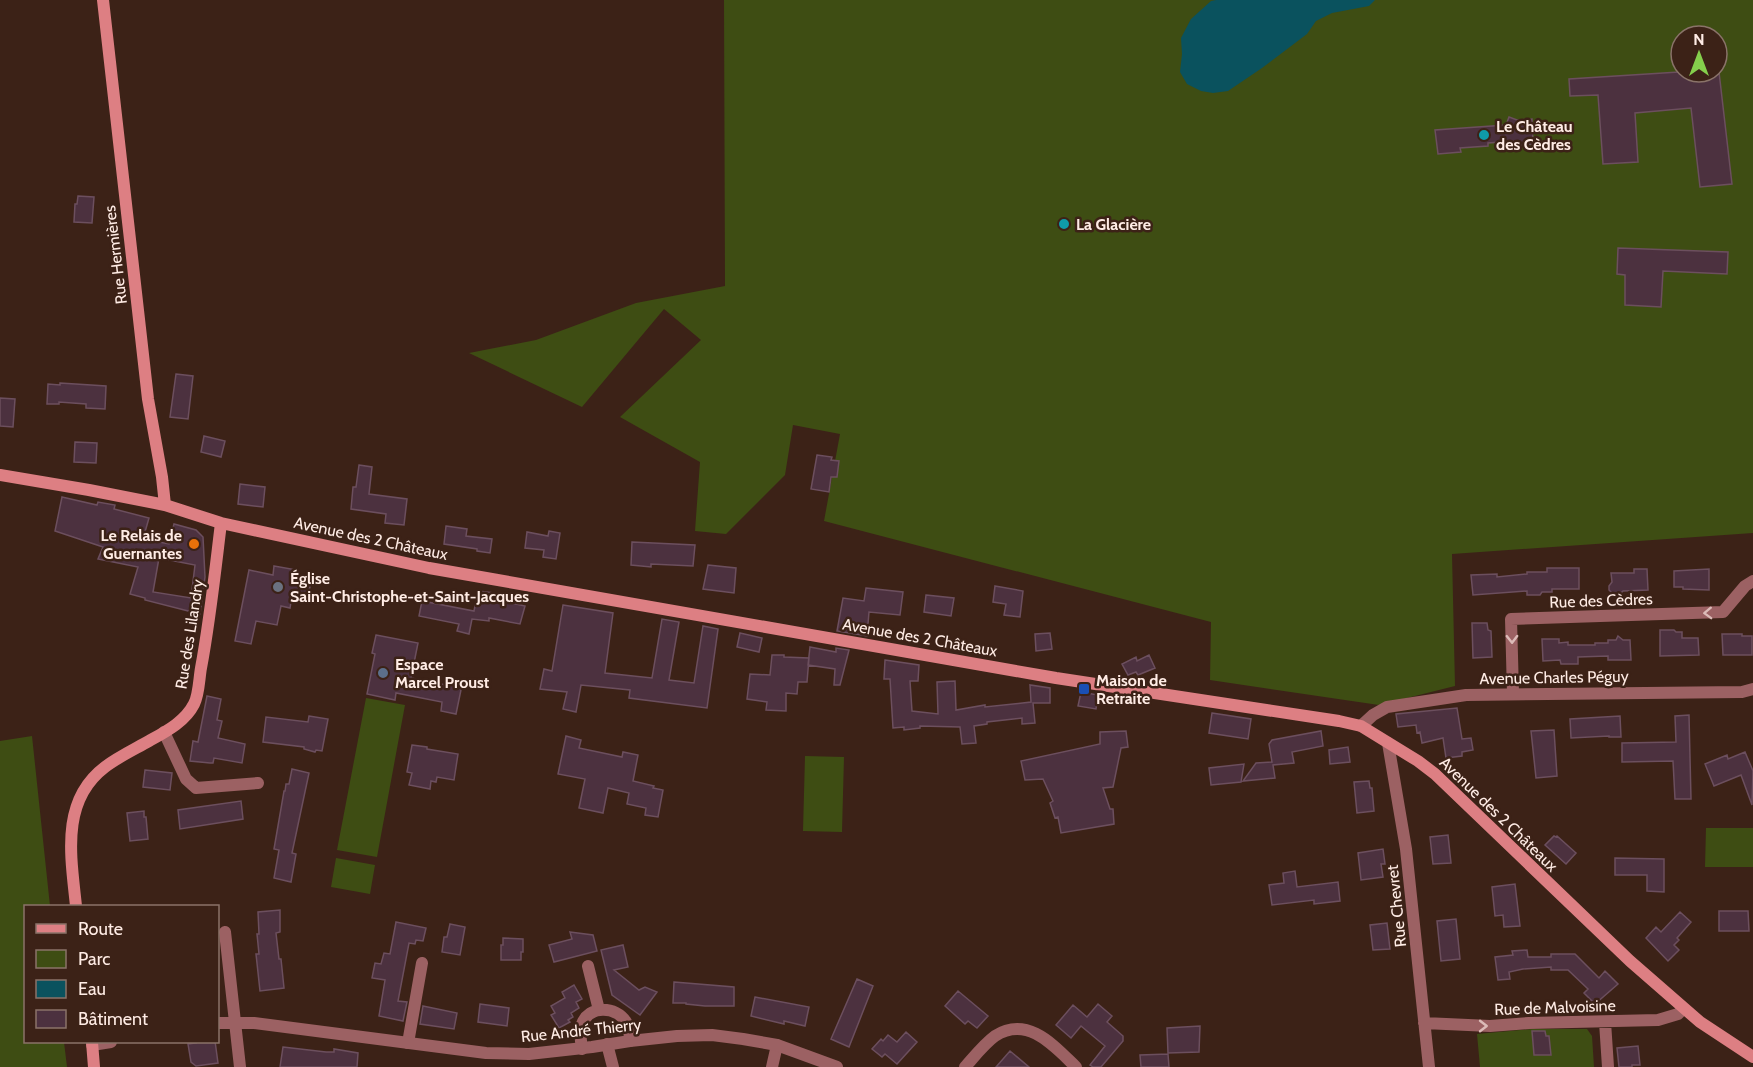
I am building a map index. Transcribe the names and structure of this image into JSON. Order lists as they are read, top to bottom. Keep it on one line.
{"streets":{"main road":["Rue Hermières","Avenue des 2 Châteaux","Rue des Lilandry"],"street":["Rue des Cèdres","Avenue Charles Péguy","Rue Chevret","Rue de Malvoisine","Rue André Thierry"]},"crossings":[["Rue Hermières","Avenue des 2 Châteaux"],["Avenue des 2 Châteaux","Rue des Lilandry"],["Avenue des 2 Châteaux","Avenue Charles Péguy"],["Avenue des 2 Châteaux","Rue Chevret"],["Avenue des 2 Châteaux","Rue de Malvoisine"],["Rue des Cèdres","Avenue Charles Péguy"],["Rue Chevret","Rue de Malvoisine"]],"one_way":["Rue des Cèdres","Rue de Malvoisine"],"places":{"other":["Le Château des Cèdres","La Glacière","Le Relais de Guernantes","Église Saint-Christophe-et-Saint-Jacques","Espace Marcel Proust"],"transit":["Maison de Retraite"]},"legend":["Route","Parc","Eau","Bâtiment"],"north":"top"}
